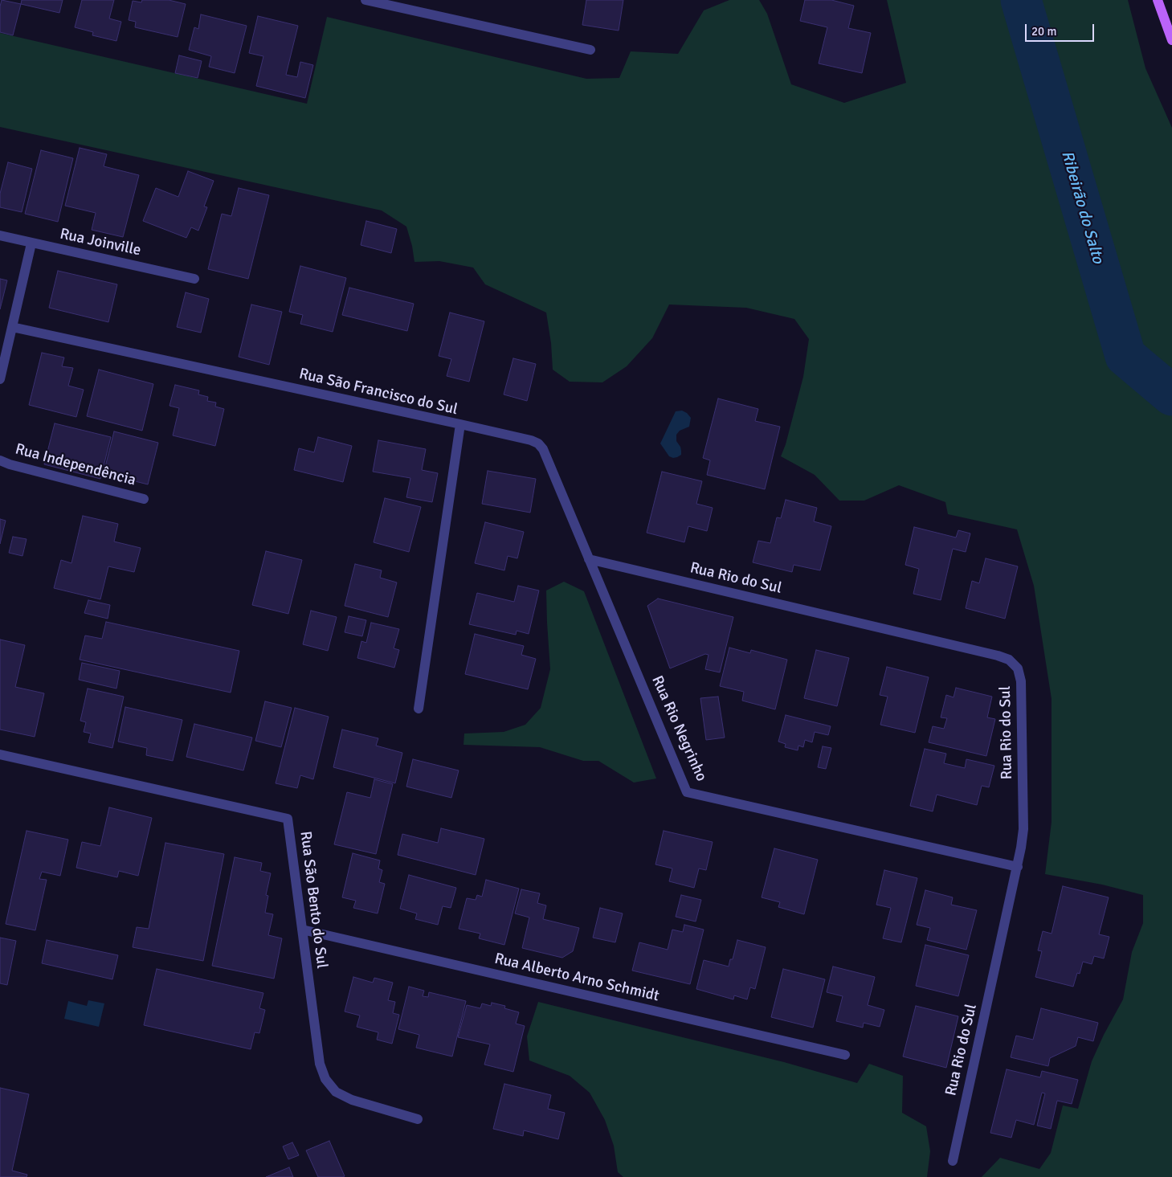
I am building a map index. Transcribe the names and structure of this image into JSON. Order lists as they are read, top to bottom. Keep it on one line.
{"streets":{"street":["Rua Joinville","Rua São Francisco do Sul","Rua Independência","Rua Rio do Sul","Rua Rio Negrinho","Rua São Bento do Sul","Rua Alberto Arno Schmidt"]},"crossings":[["Rua São Francisco do Sul","Rua Rio Negrinho"],["Rua Rio do Sul","Rua Rio Negrinho"],["Rua São Bento do Sul","Rua Alberto Arno Schmidt"]],"water":["Ribeirão do Salto"],"scale_bar":"20 m"}
